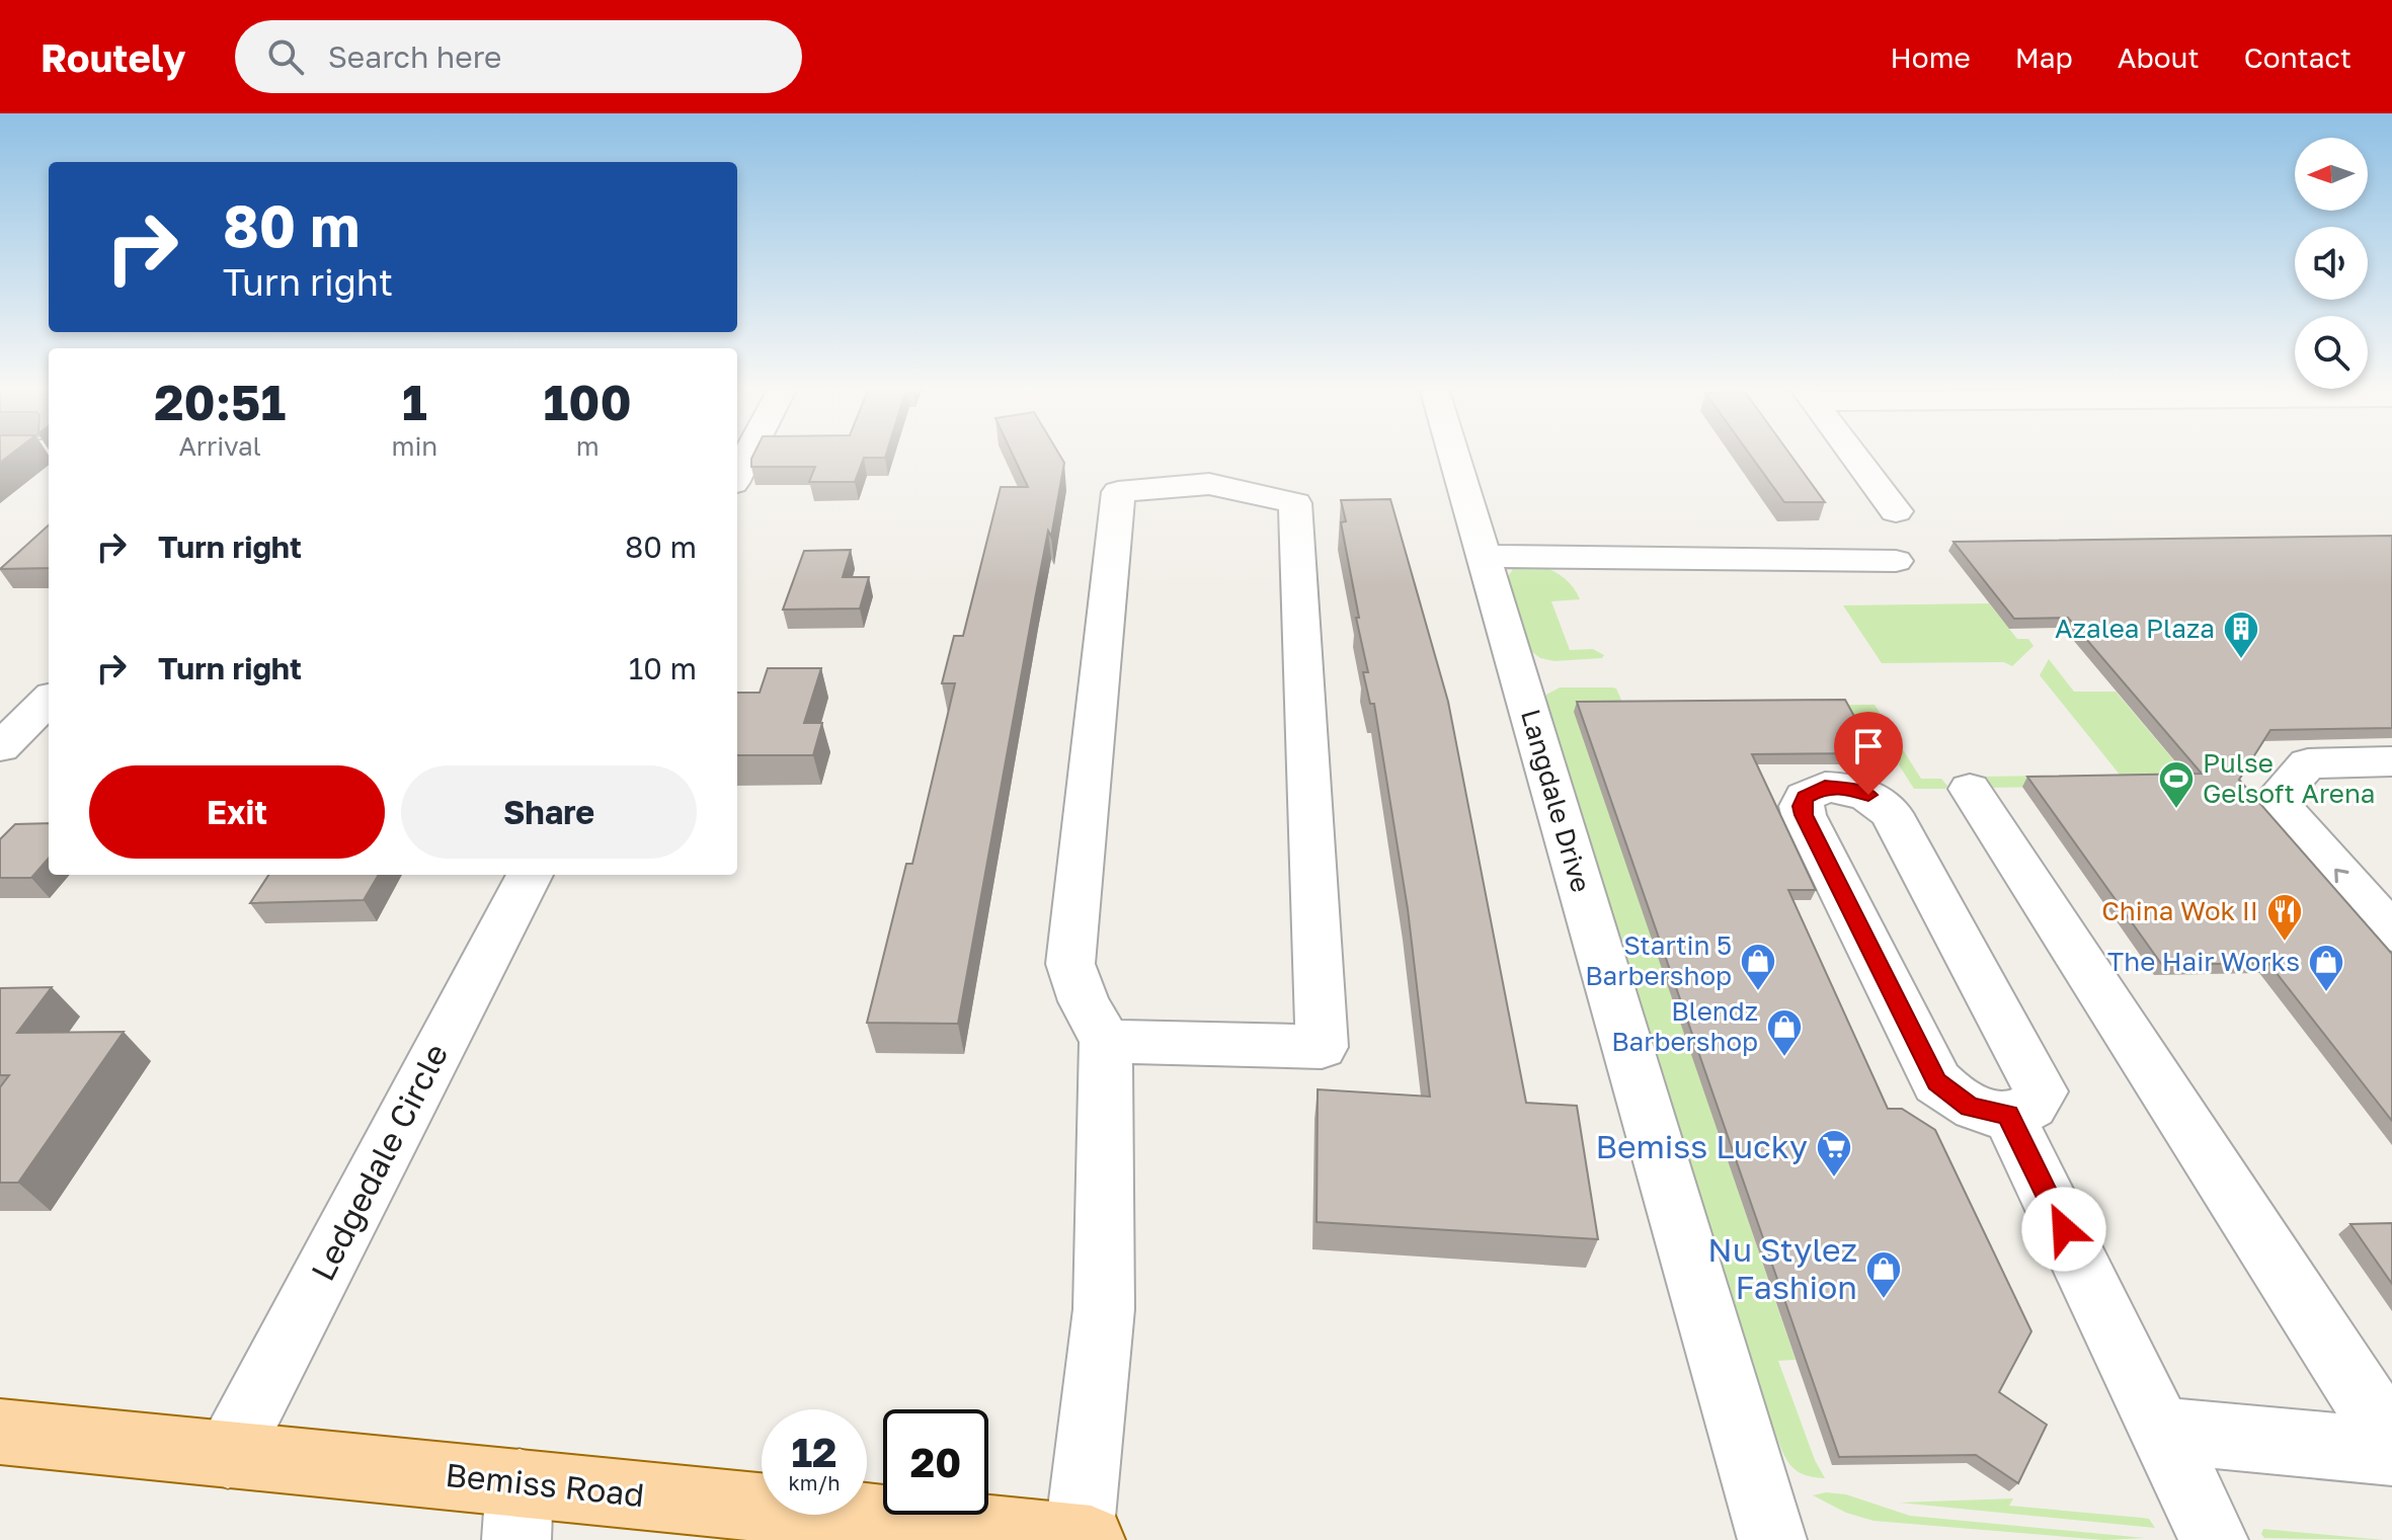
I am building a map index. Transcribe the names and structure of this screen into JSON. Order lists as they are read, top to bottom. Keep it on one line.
{"streets":{"main road":["Bemiss Road"],"street":["Langdale Drive","Ledgedale Circle"]},"crossings":[["Ledgedale Circle","Bemiss Road"]],"places":{"building":["Azalea Plaza"],"sports":["Pulse Gelsoft Arena"],"restaurant":["China Wok II"],"shop":["Startin 5 Barbershop","The Hair Works","Blendz Barbershop","Nu Stylez Fashion"],"supermarket":["Bemiss Lucky"]},"north":"left","page":{"header":"Routely","search":"Search here","nav":["Home","Map","About","Contact"],"turn":["80 m","Turn right"],"eta":["20:51","Arrival","1","min","100","m"],"list":[{"name":"Turn right","value":"80 m"},{"name":"Turn right","value":"10 m"}],"buttons":["Exit","Share"],"speed":"12 km/h","limit":"20"}}
